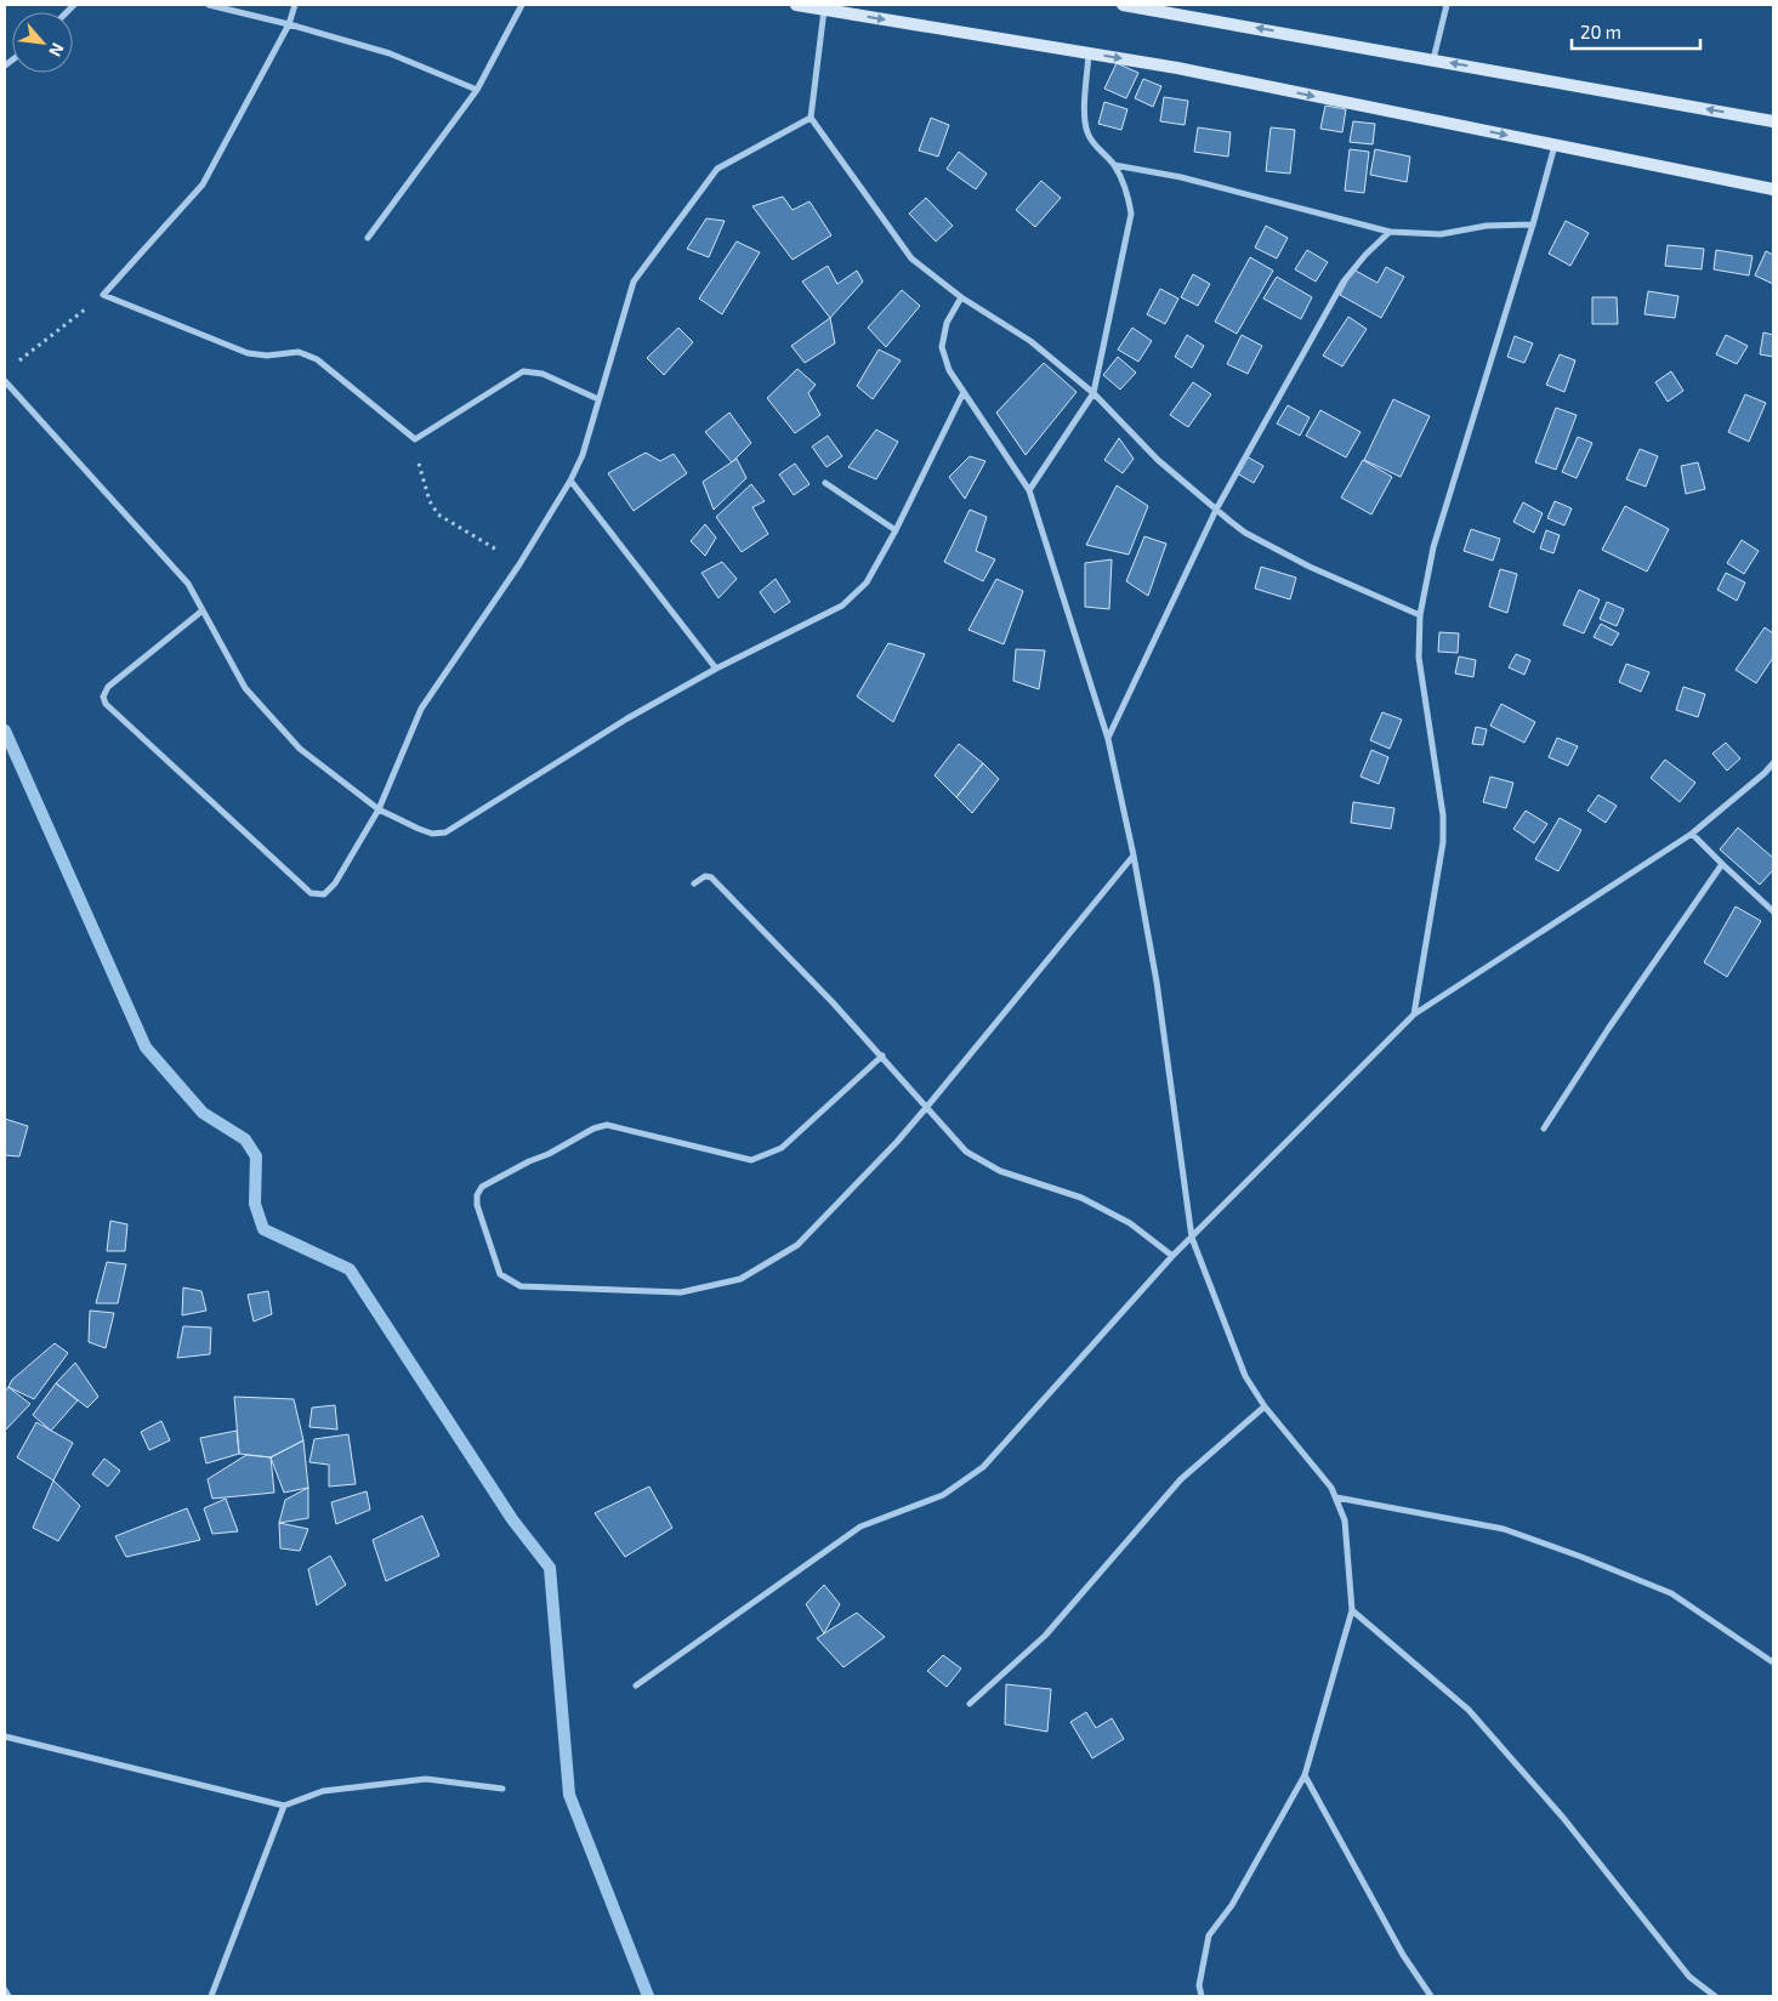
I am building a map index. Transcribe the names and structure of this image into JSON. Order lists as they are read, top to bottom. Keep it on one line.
{"scale_bar":"20 m","north":"bottom right"}
